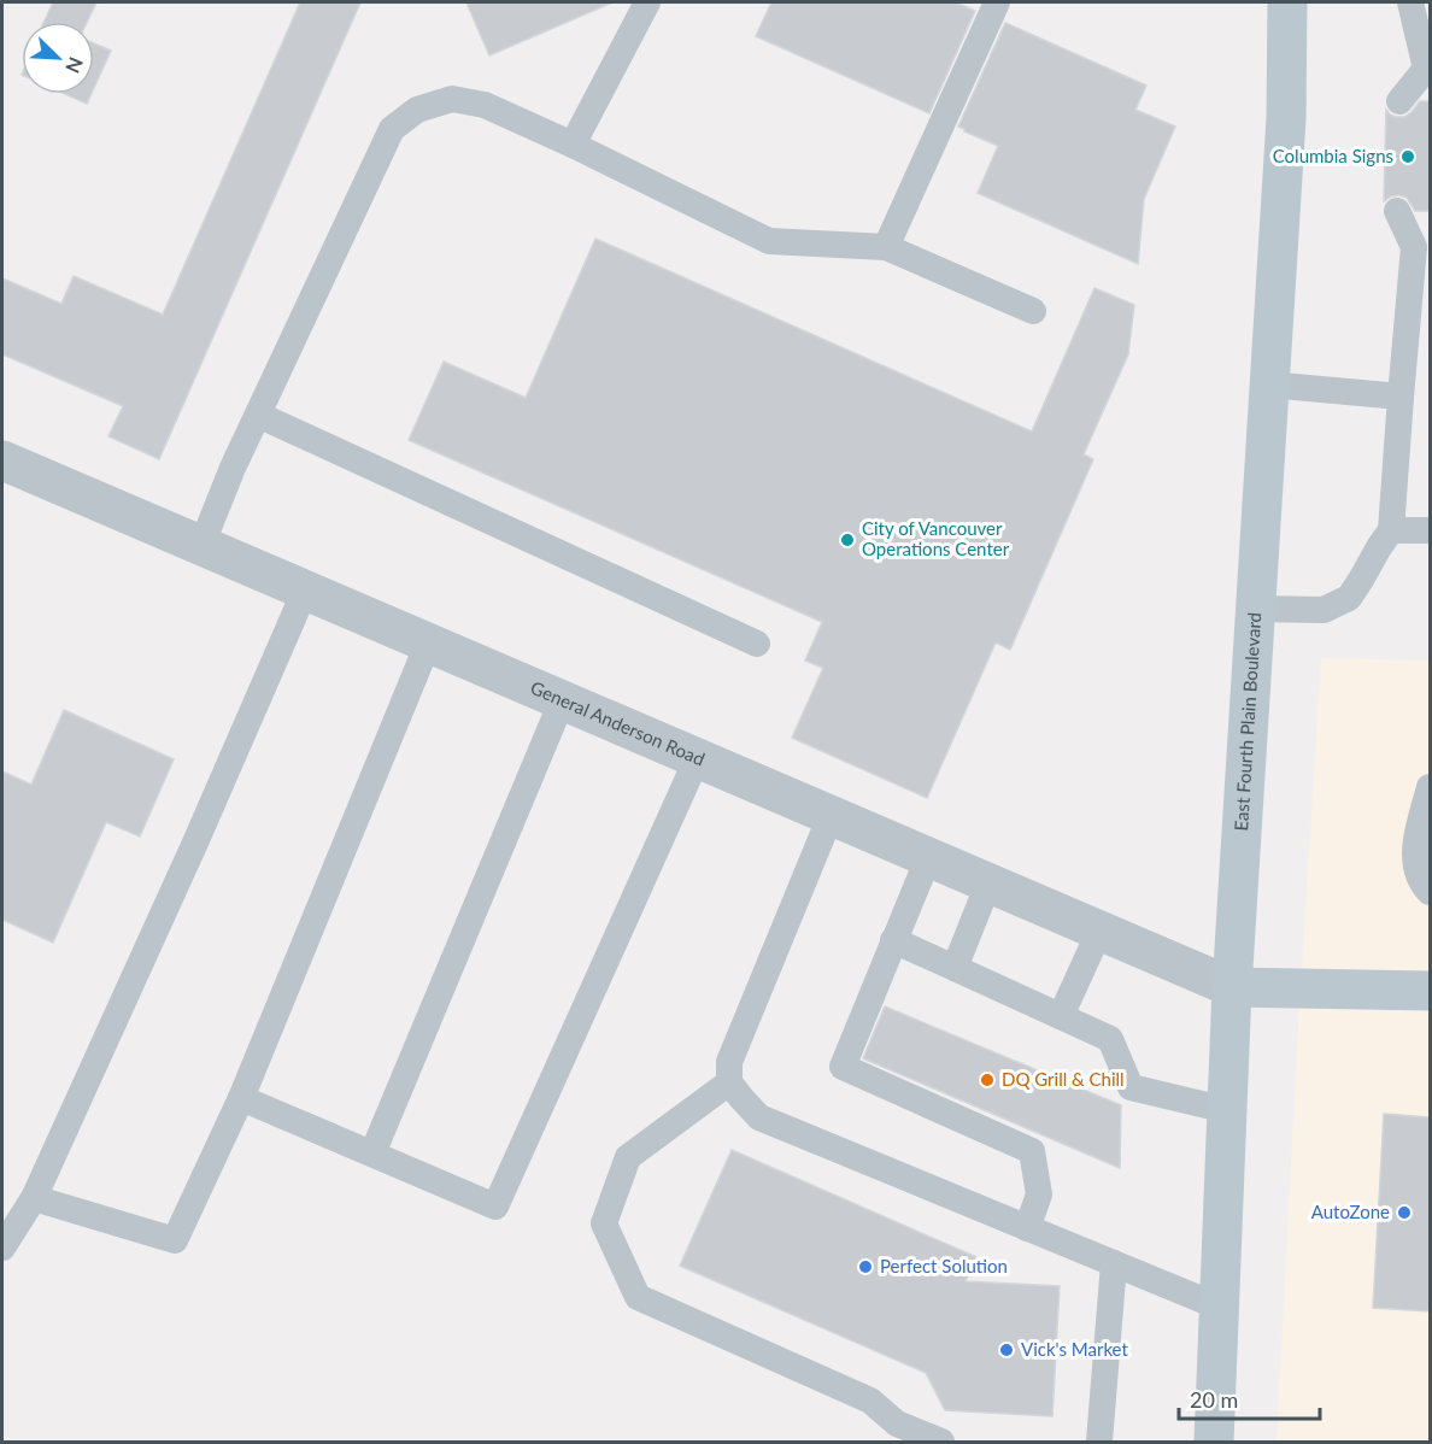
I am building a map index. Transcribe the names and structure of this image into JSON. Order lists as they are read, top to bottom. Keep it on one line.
{"streets":{"main road":["East Fourth Plain Boulevard"],"street":["General Anderson Road"]},"crossings":[["East Fourth Plain Boulevard","General Anderson Road"]],"places":["Columbia Signs","City of Vancouver Operations Center","DQ Grill & Chill","AutoZone","Perfect Solution","Vick's Market"],"scale_bar":"20 m","north":"bottom right"}
